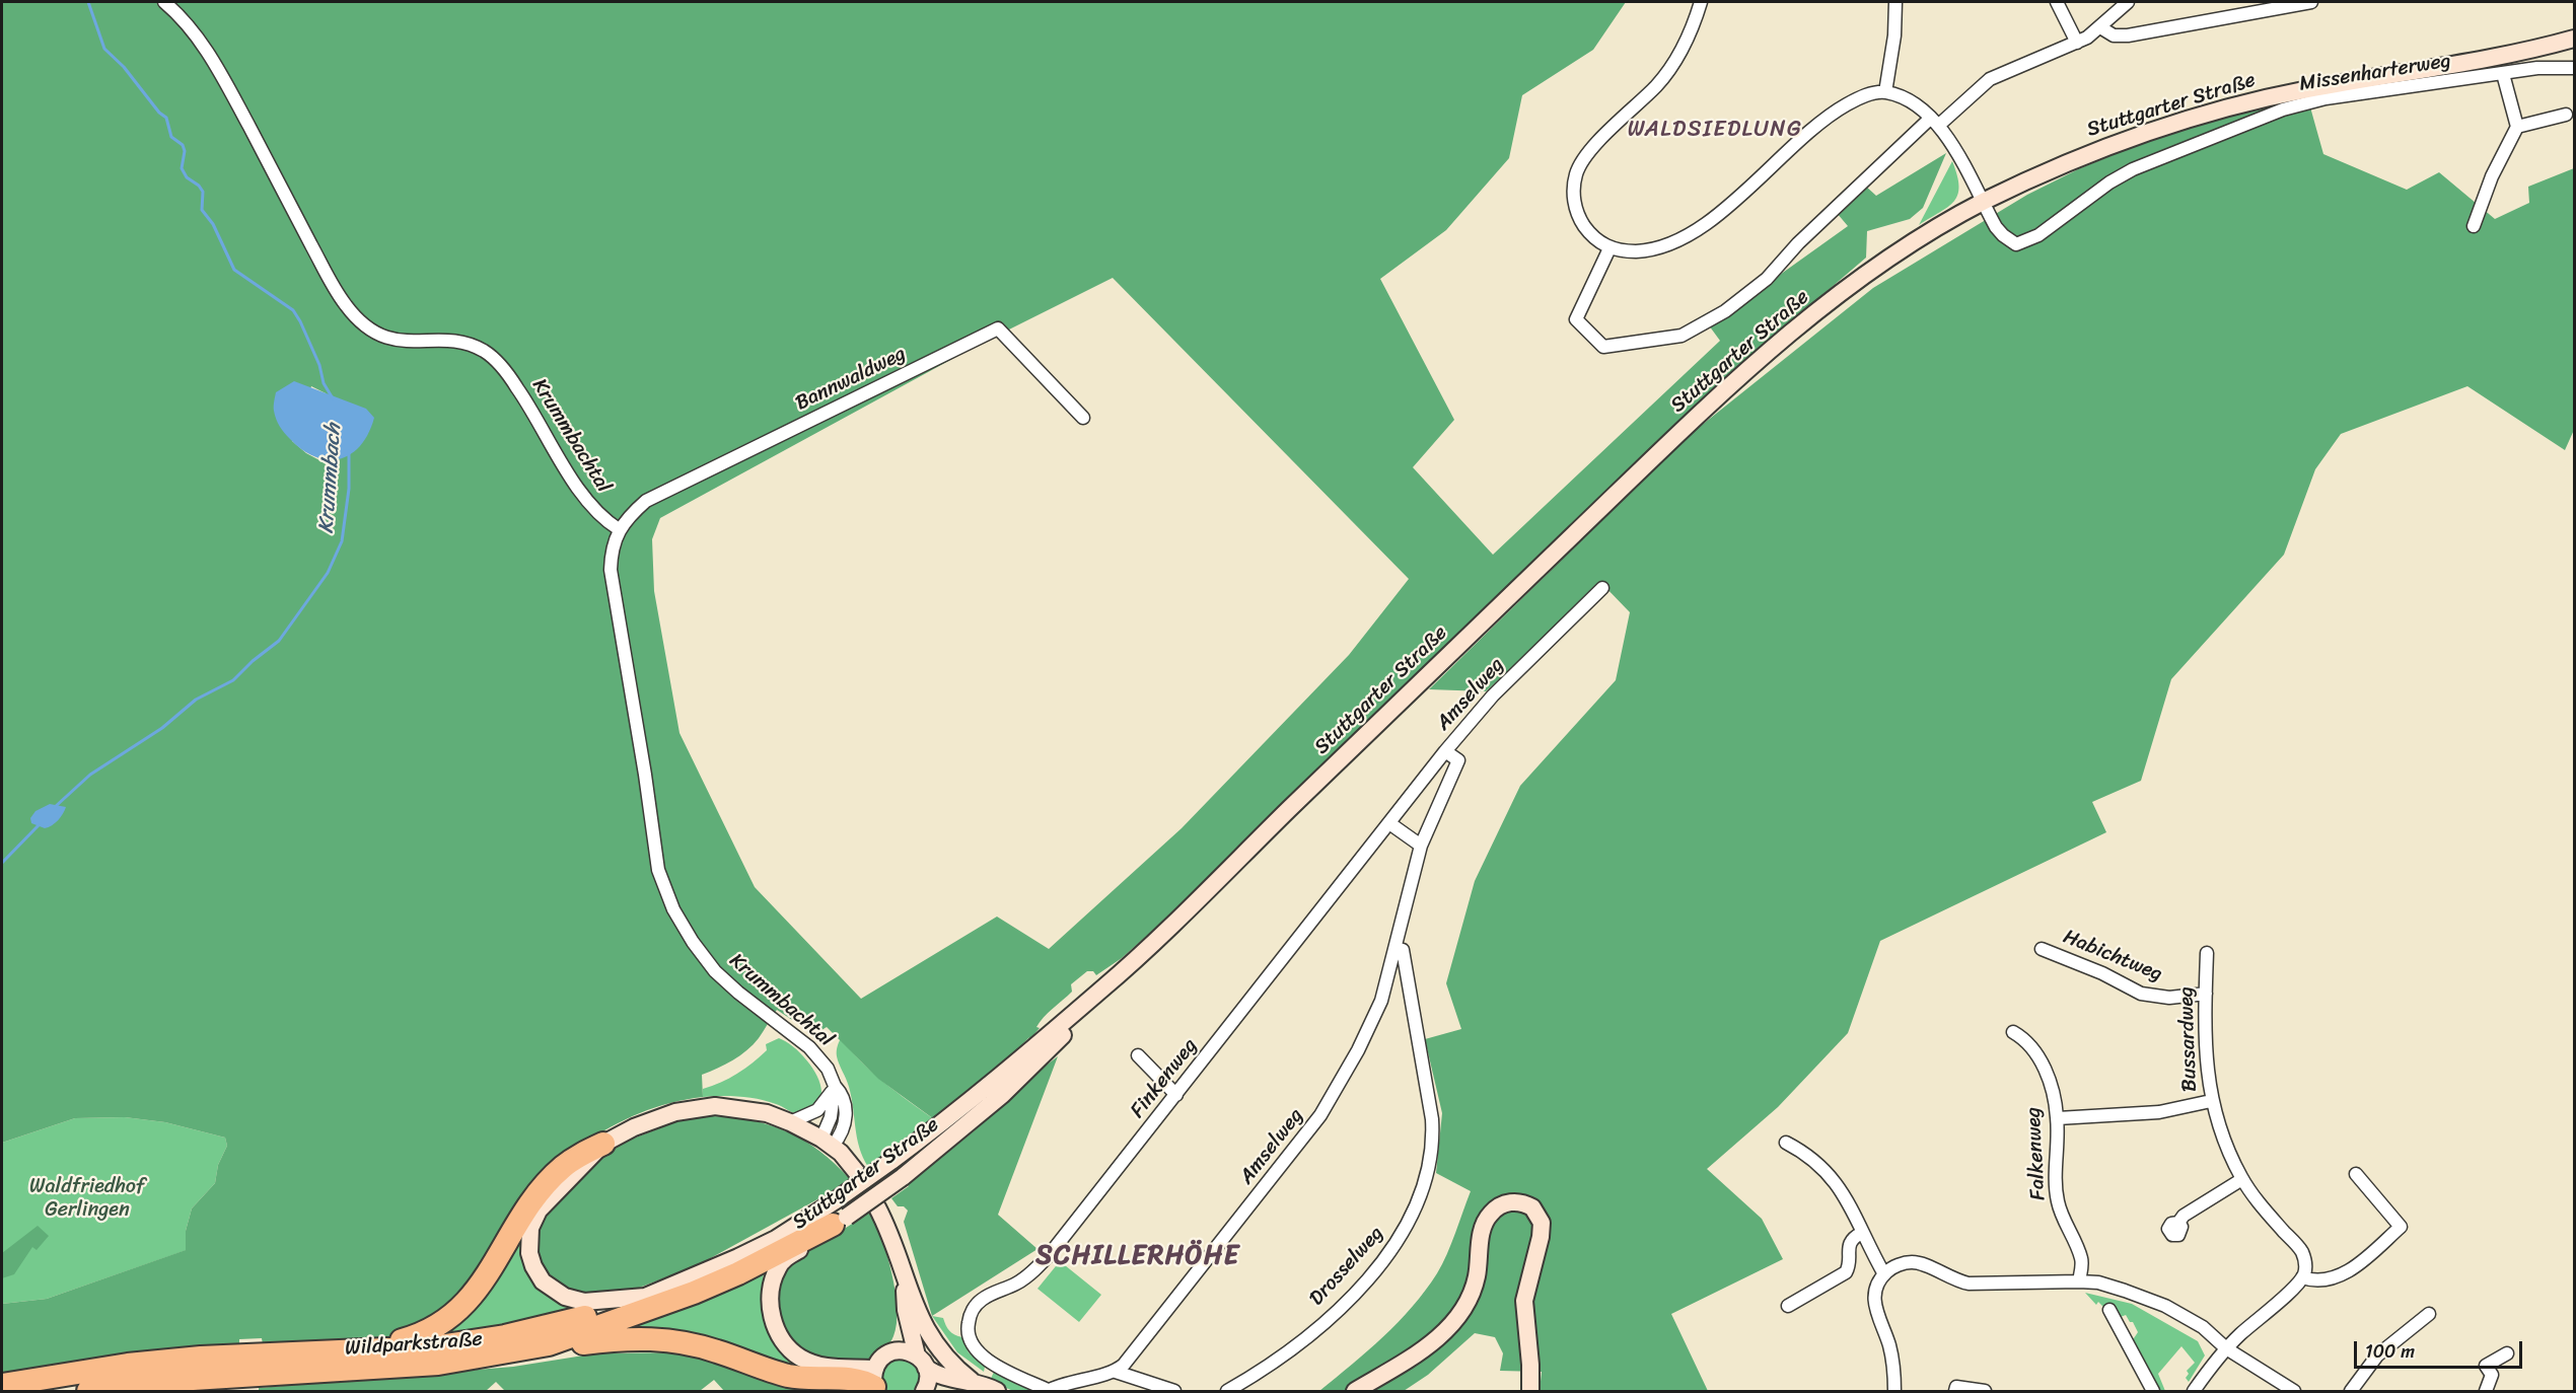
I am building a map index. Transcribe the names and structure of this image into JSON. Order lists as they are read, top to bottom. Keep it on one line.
{"streets":{"highway":["Wildparkstraße"],"main road":["Stuttgarter Straße"],"street":["Missenharterweg","Bannwaldweg","Krummbachtal","Amselweg","Habichtweg","Bussardweg","Finkenweg","Falkenweg","Drosselweg"]},"crossings":[["Missenharterweg","Stuttgarter Straße"],["Stuttgarter Straße","Wildparkstraße"],["Bannwaldweg","Krummbachtal"],["Amselweg","Finkenweg"],["Amselweg","Drosselweg"],["Habichtweg","Bussardweg"]],"districts":["WALDSIEDLUNG","SCHILLERHÖHE"],"water":["Krummbach"],"parks":["Waldfriedhof Gerlingen"],"scale_bar":"100 m"}
